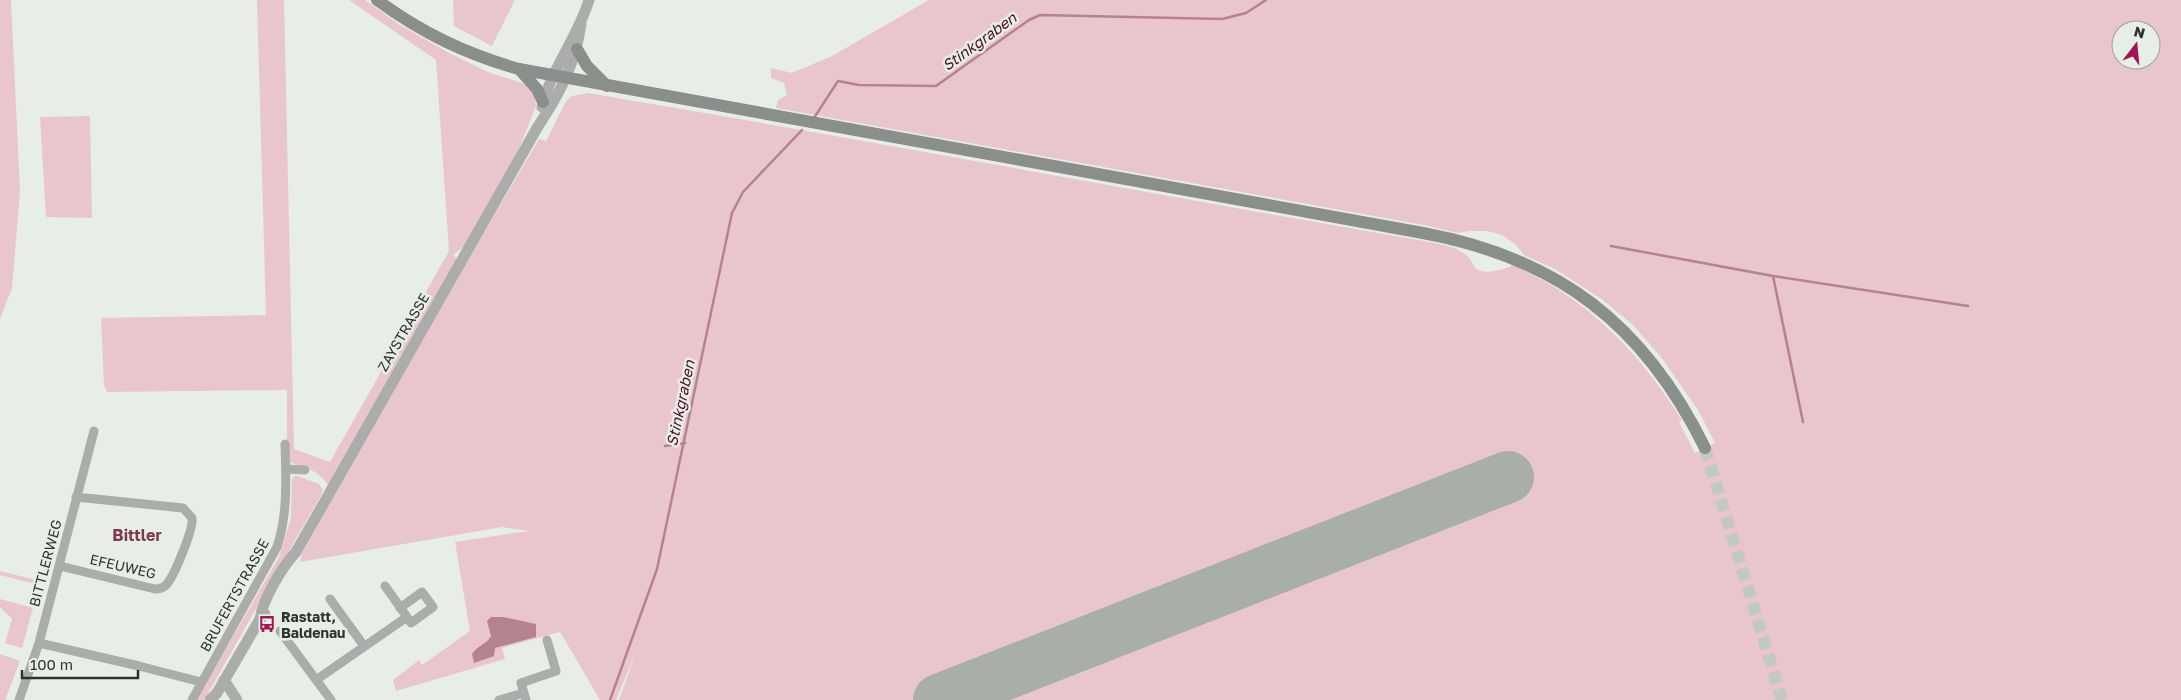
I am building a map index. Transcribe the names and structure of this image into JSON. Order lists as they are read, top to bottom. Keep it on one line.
{"streets":{"street":["ZAYSTRASSE","BITTLERWEG","EFEUWEG","BRUFERTSTRASSE"]},"crossings":[["BITTLERWEG","EFEUWEG"]],"districts":["Bittler"],"water":["Stinkgraben"],"places":{"bus stop":["Rastatt, Baldenau"]},"scale_bar":"100 m","north":"top"}
